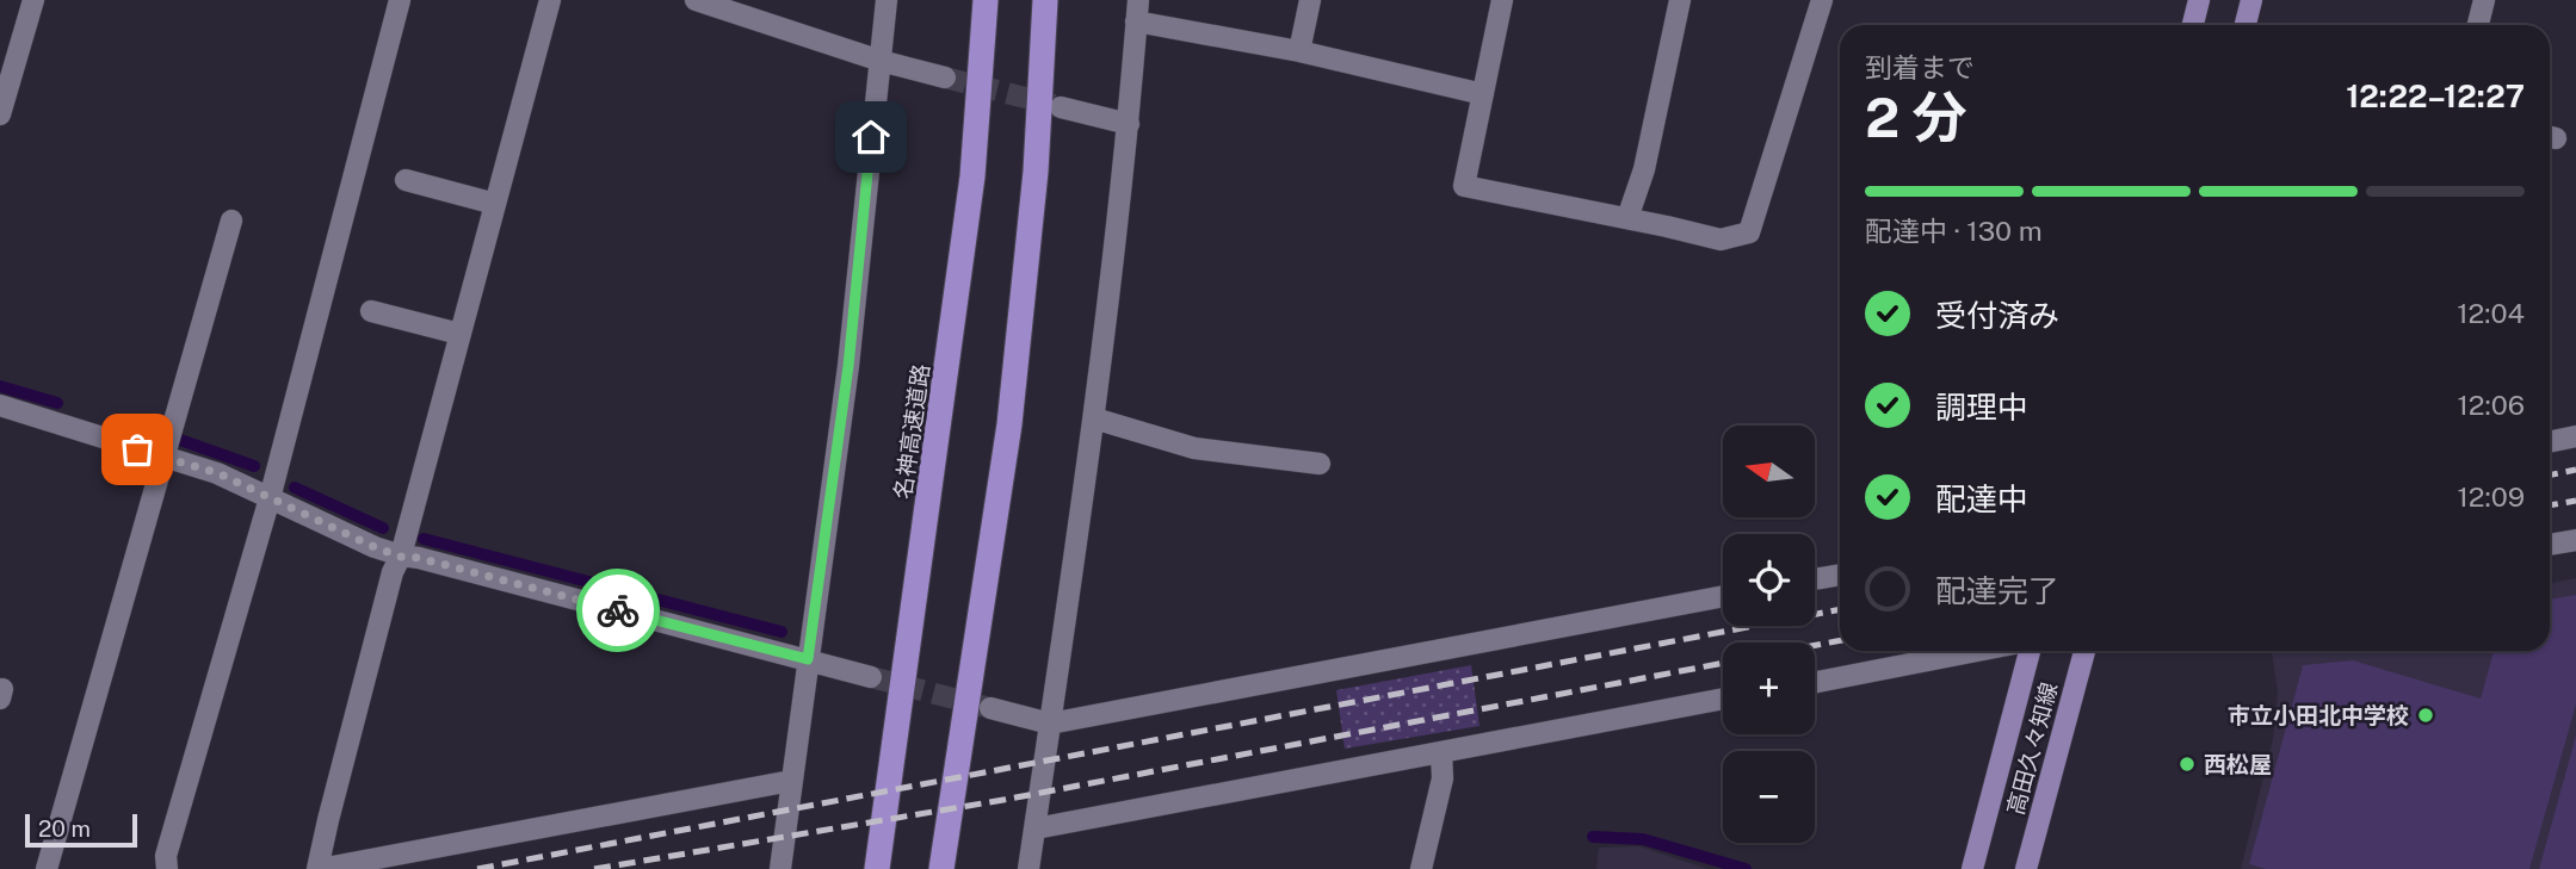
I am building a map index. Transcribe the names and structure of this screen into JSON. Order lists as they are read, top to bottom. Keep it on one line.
{"streets":{"highway":["名神高速道路"],"main road":["高田久々知線"]},"places":["市立小田北中学校","西松屋"],"scale_bar":"20 m","north":"left","page":{"heading":["2 分","到着まで","12:22–12:27"],"bar":"配達中 · 130 m","list":[["受付済み","12:04"],["調理中","12:06"],["配達中","12:09"],"配達完了"],"map_buttons":["+","−"],"scale":"20 m"}}
